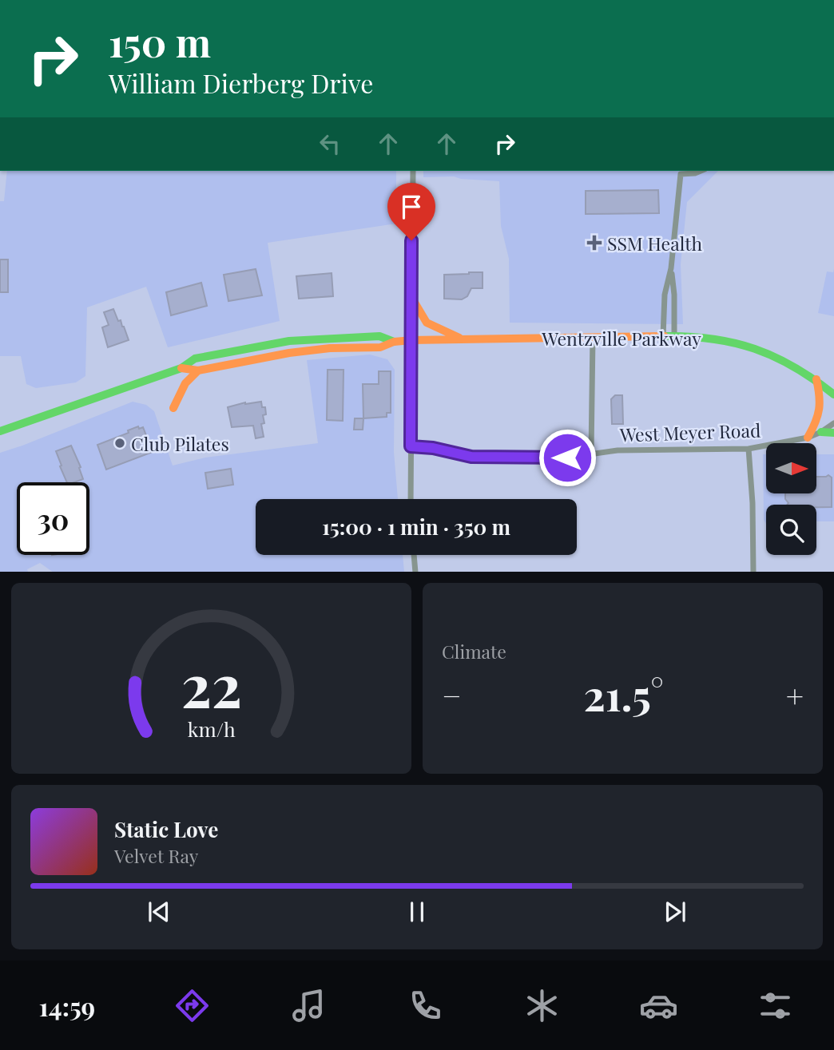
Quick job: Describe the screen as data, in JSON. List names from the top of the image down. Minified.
{"streets":{"main road":["Wentzville Parkway"],"street":["West Meyer Road"]},"places":{"health":["SSM Health"],"other":["Club Pilates"]},"north":"right","page":{"turn":["150 m","William Dierberg Drive"],"limit":"30","trip":"15:00 · 1 min · 350 m","tile":"Climate","heat":["−","21.5°","+"],"song":["Static Love","Velvet Ray"],"tabs":"14:59","gauge":["22","km/h"]}}
